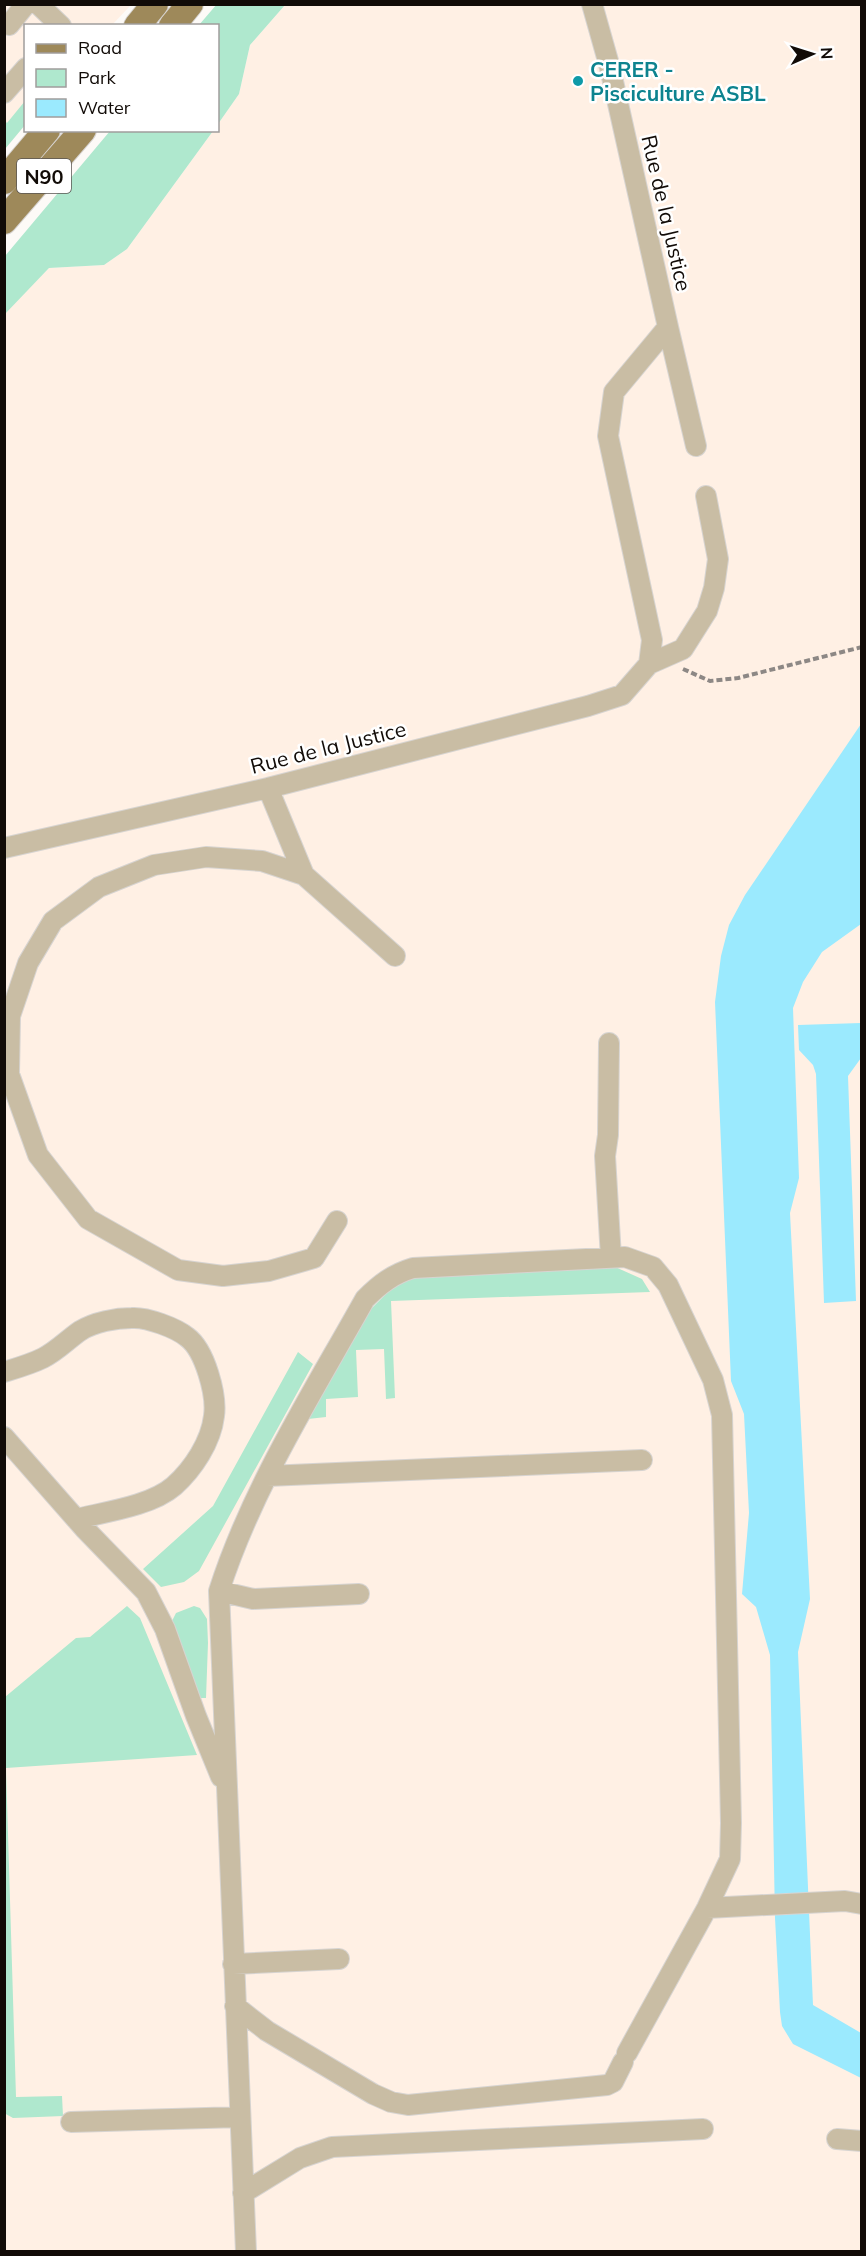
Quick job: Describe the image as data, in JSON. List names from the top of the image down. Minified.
{"streets":{"main road":["N90"],"street":["Rue de la Justice"]},"places":["CERER - Pisciculture ASBL"],"legend":["Road","Park","Water"],"north":"right"}
